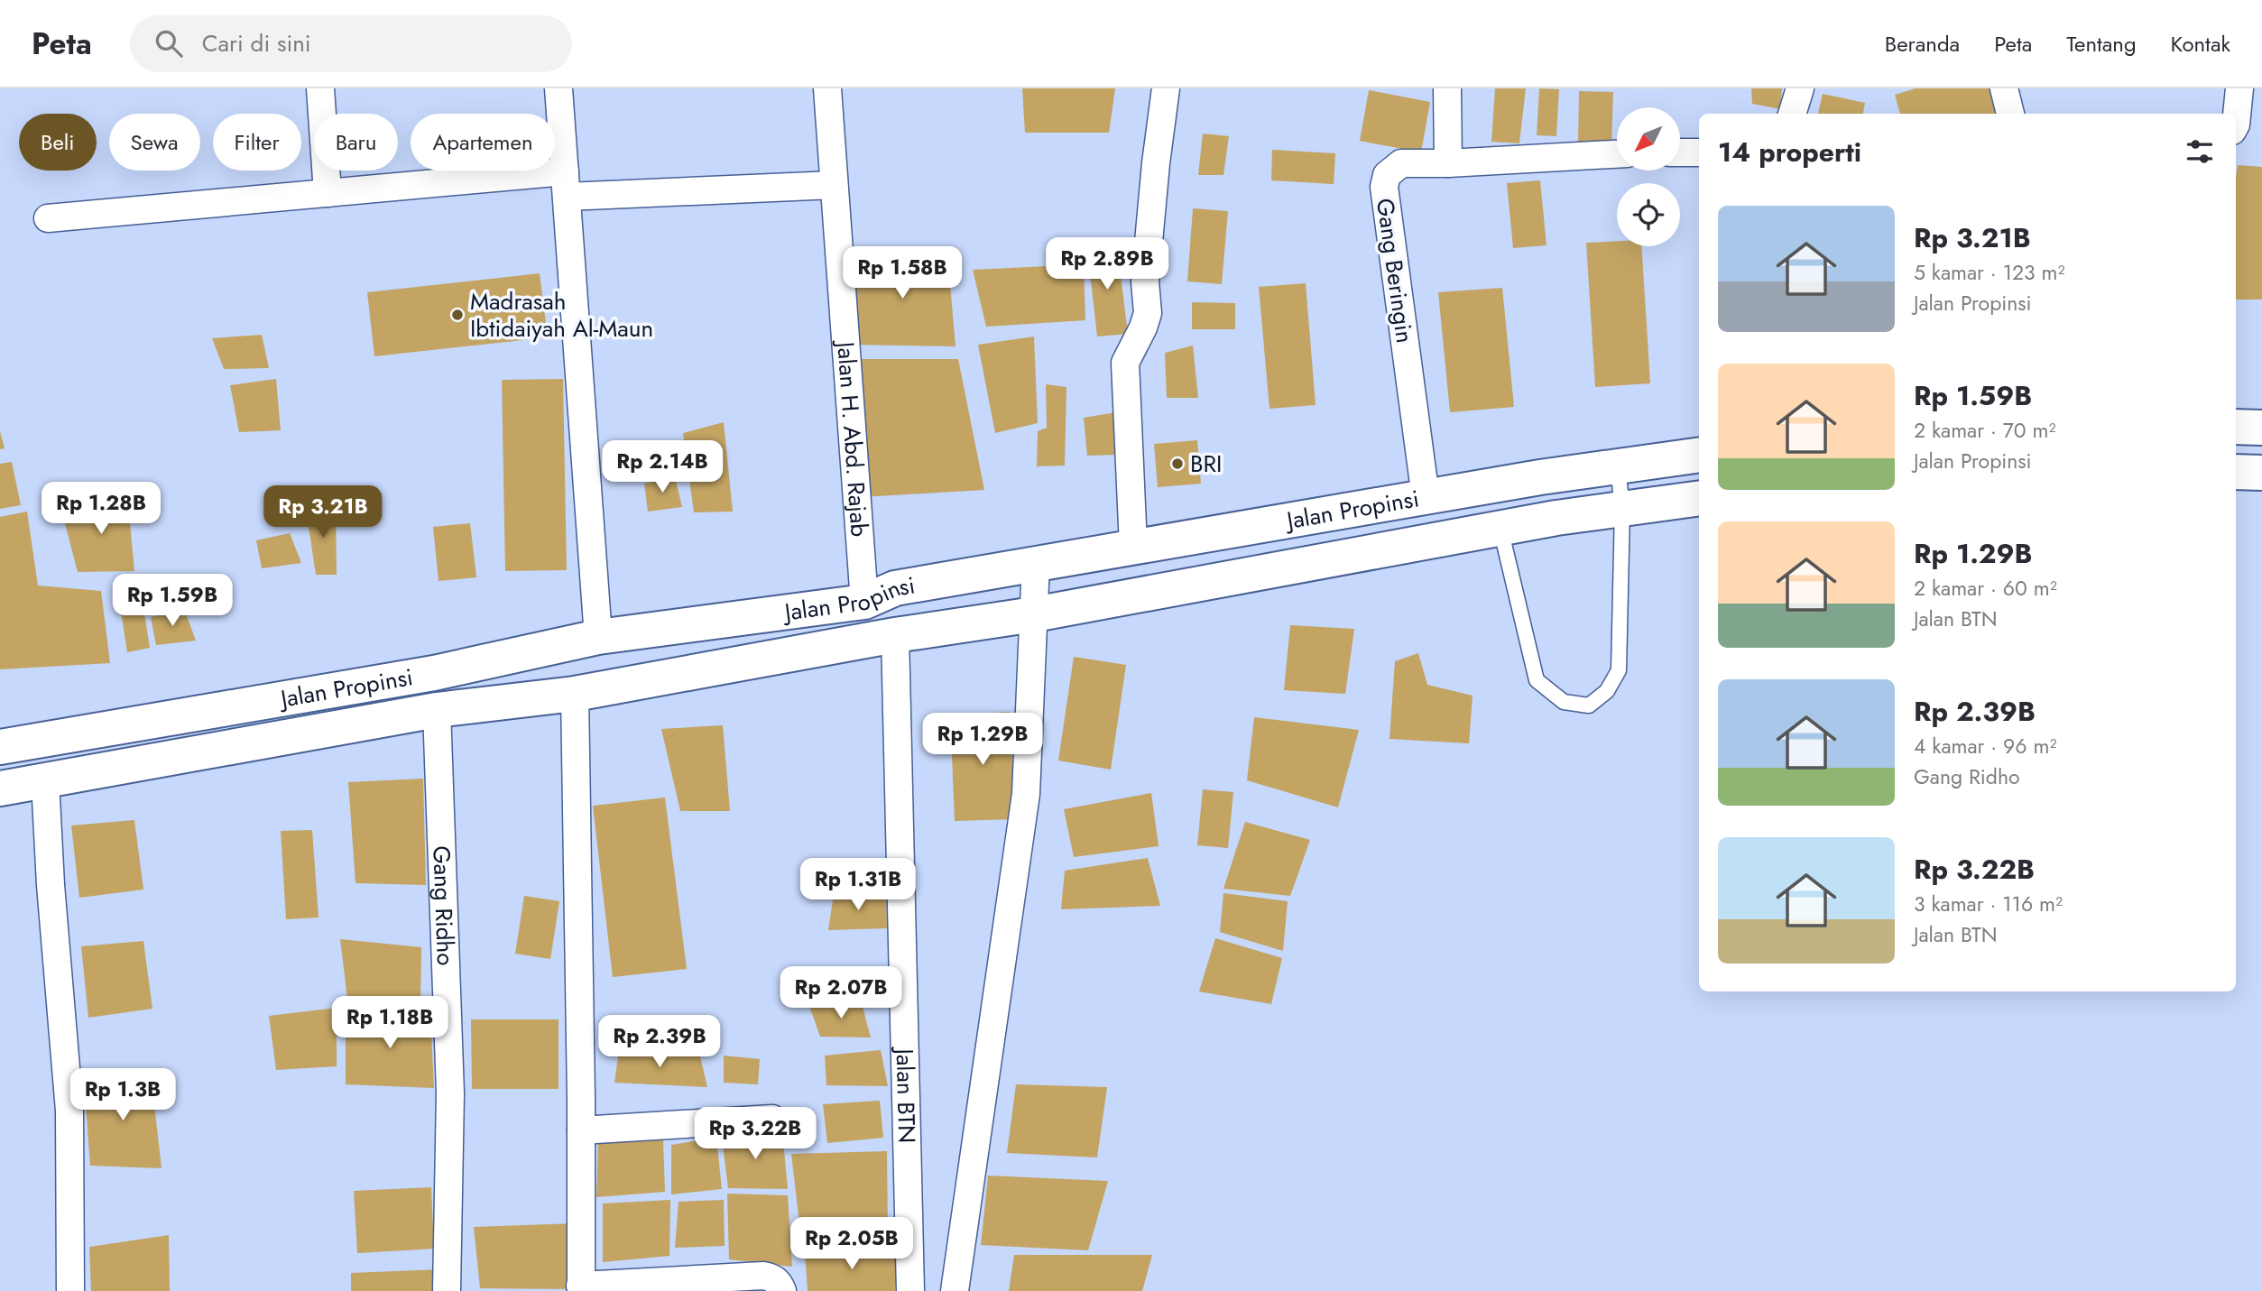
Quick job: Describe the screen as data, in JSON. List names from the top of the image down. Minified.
{"streets":{"highway":["Jalan Propinsi"],"street":["Gang Beringin","Jalan H. Abd. Rajab","Gang Ridho","Jalan BTN"]},"crossings":[["Gang Beringin","Jalan Propinsi"],["Jalan H. Abd. Rajab","Jalan Propinsi"]],"places":["Madrasah Ibtidaiyah Al-Maun","BRI"],"north":"bottom left","page":{"header":"Peta","search":"Cari di sini","nav":["Beranda","Peta","Tentang","Kontak"],"chip":["Beli","Sewa","Filter","Baru","Apartemen"],"heading":"14 properti","list":[{"name":"Rp 3.21B","note":"5 kamar · 123 m² · Jalan Propinsi"},{"name":"Rp 1.59B","note":"2 kamar · 70 m² · Jalan Propinsi"},{"name":"Rp 1.29B","note":"2 kamar · 60 m² · Jalan BTN"},{"name":"Rp 2.39B","note":"4 kamar · 96 m² · Gang Ridho"},{"name":"Rp 3.22B","note":"3 kamar · 116 m² · Jalan BTN"}],"price":["Rp 2.89B","Rp 1.58B","Rp 2.14B","Rp 1.28B","Rp 3.21B","Rp 1.59B","Rp 1.29B","Rp 1.31B","Rp 2.07B","Rp 1.18B","Rp 2.39B","Rp 1.3B","Rp 3.22B","Rp 2.05B"]}}
